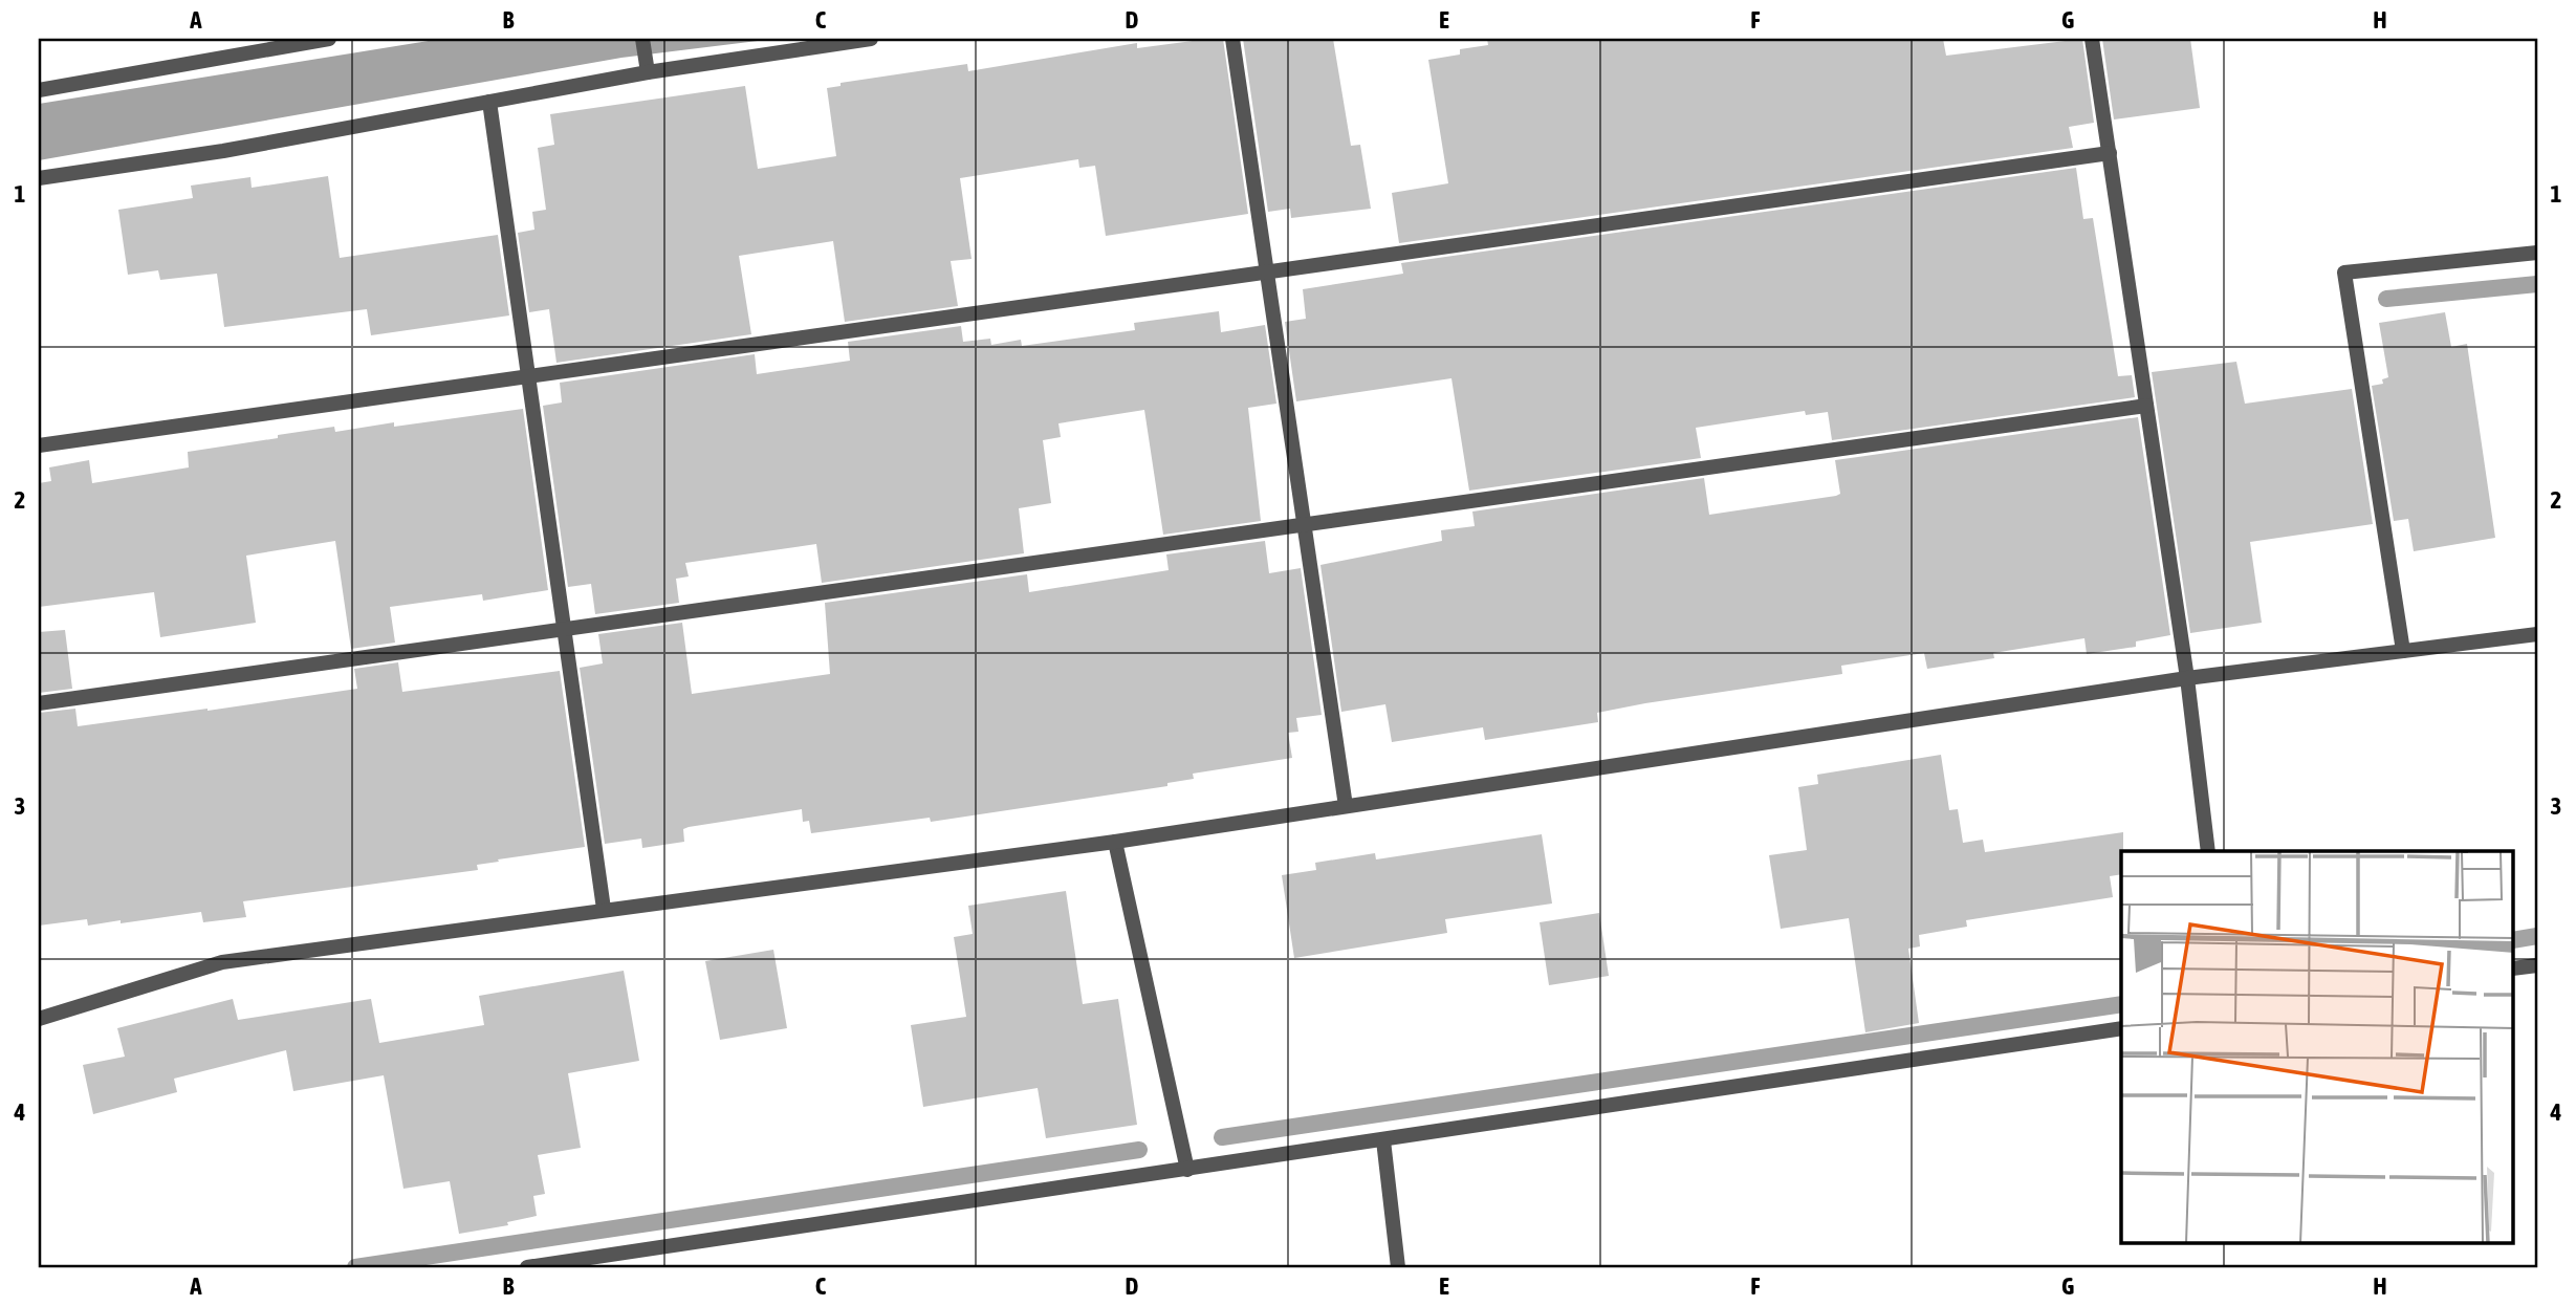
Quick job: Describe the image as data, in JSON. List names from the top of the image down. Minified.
{"grid":{"columns":["A","B","C","D","E","F","G","H"],"rows":["1","2","3","4"]}}
